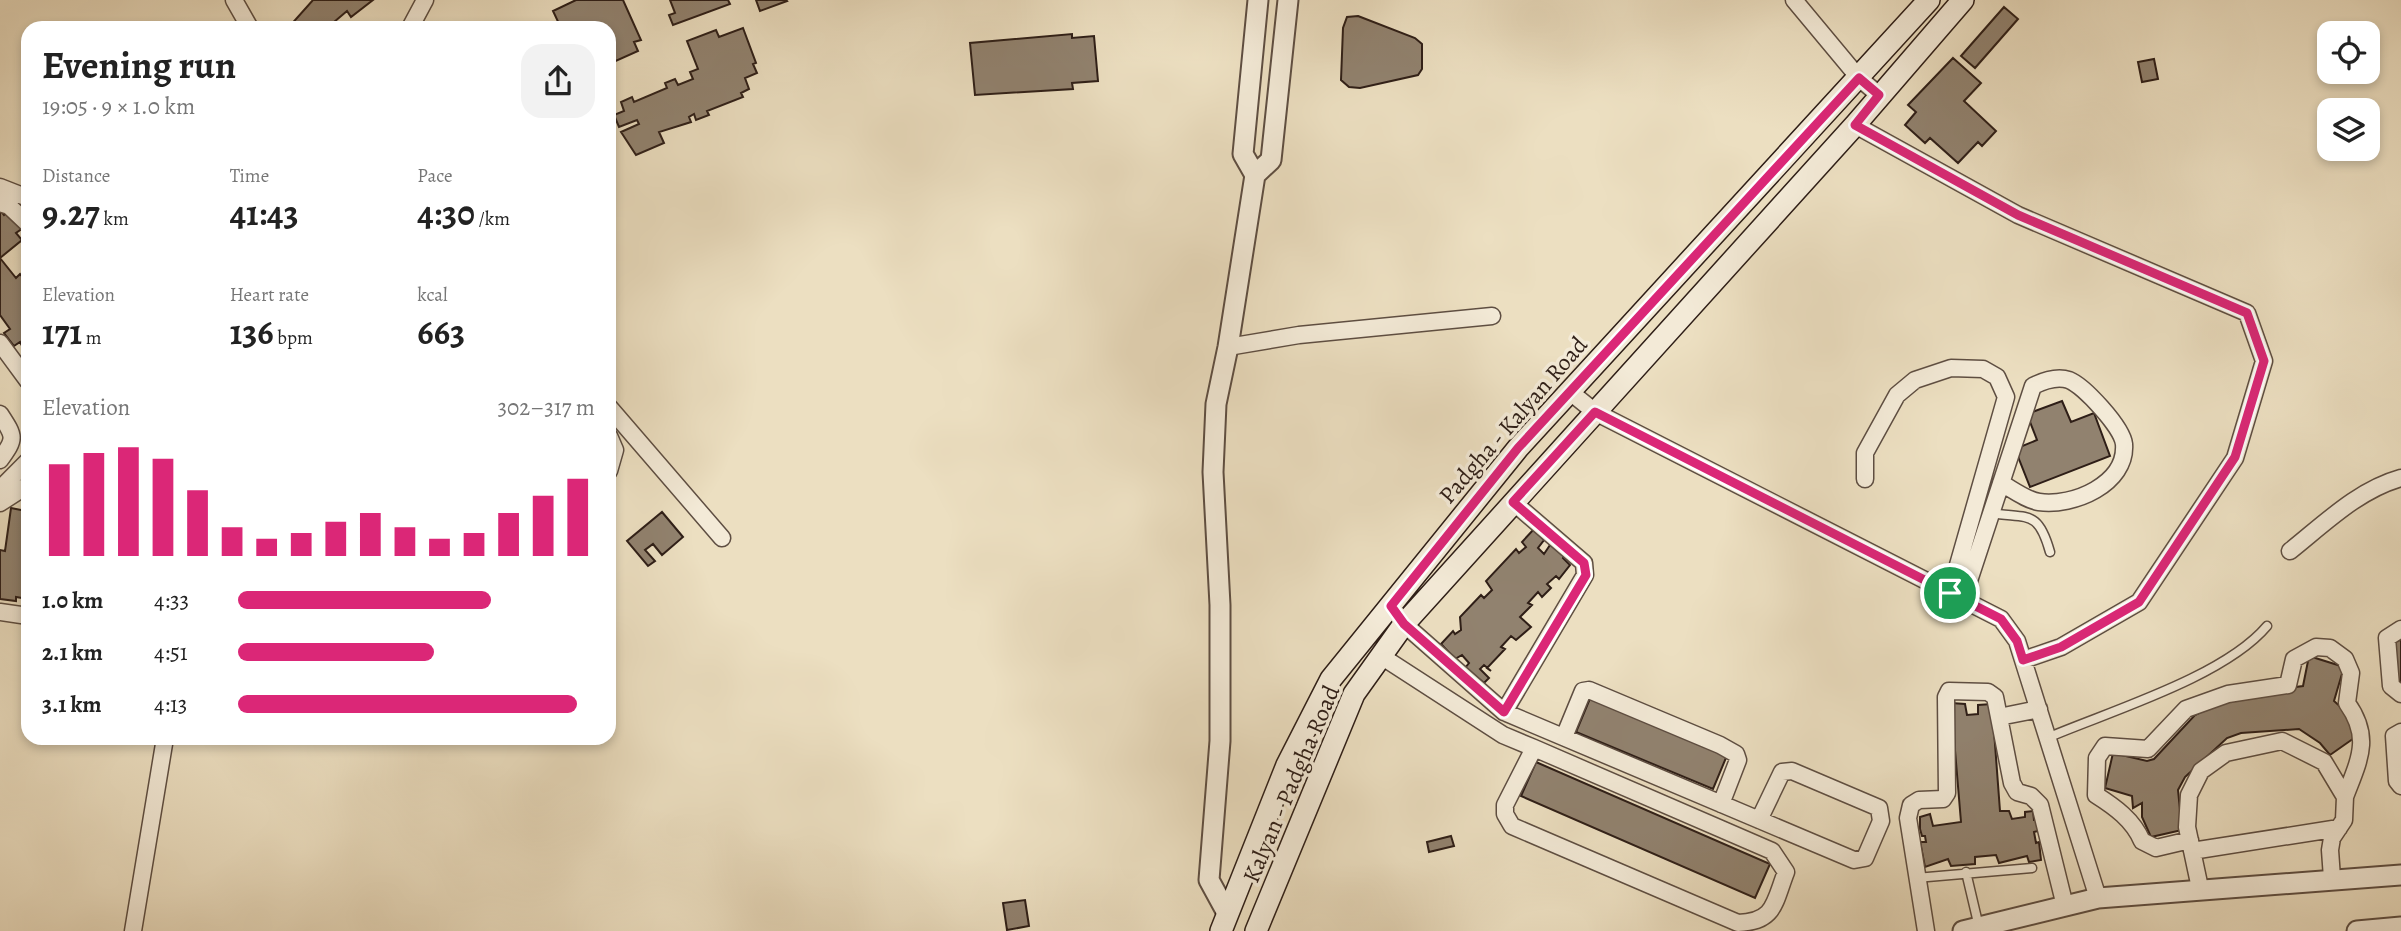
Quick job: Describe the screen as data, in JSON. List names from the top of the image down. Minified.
{"streets":{"main road":["Padgha - Kalyan Road","Kalyan - Padgha Road"]},"page":{"heading":["Evening run","19:05 · 9 × 1.0 km"],"stats":[["Distance","9.27 km"],["Time","41:43"],["Pace","4:30 /km"],["Elevation","171 m"],["Heart rate","136 bpm"],["kcal","663"]],"chart":["Elevation","302–317 m"],"list":[{"name":"1.0 km","note":"4:33"},{"name":"2.1 km","note":"4:51"},{"name":"3.1 km","note":"4:13"}]}}
